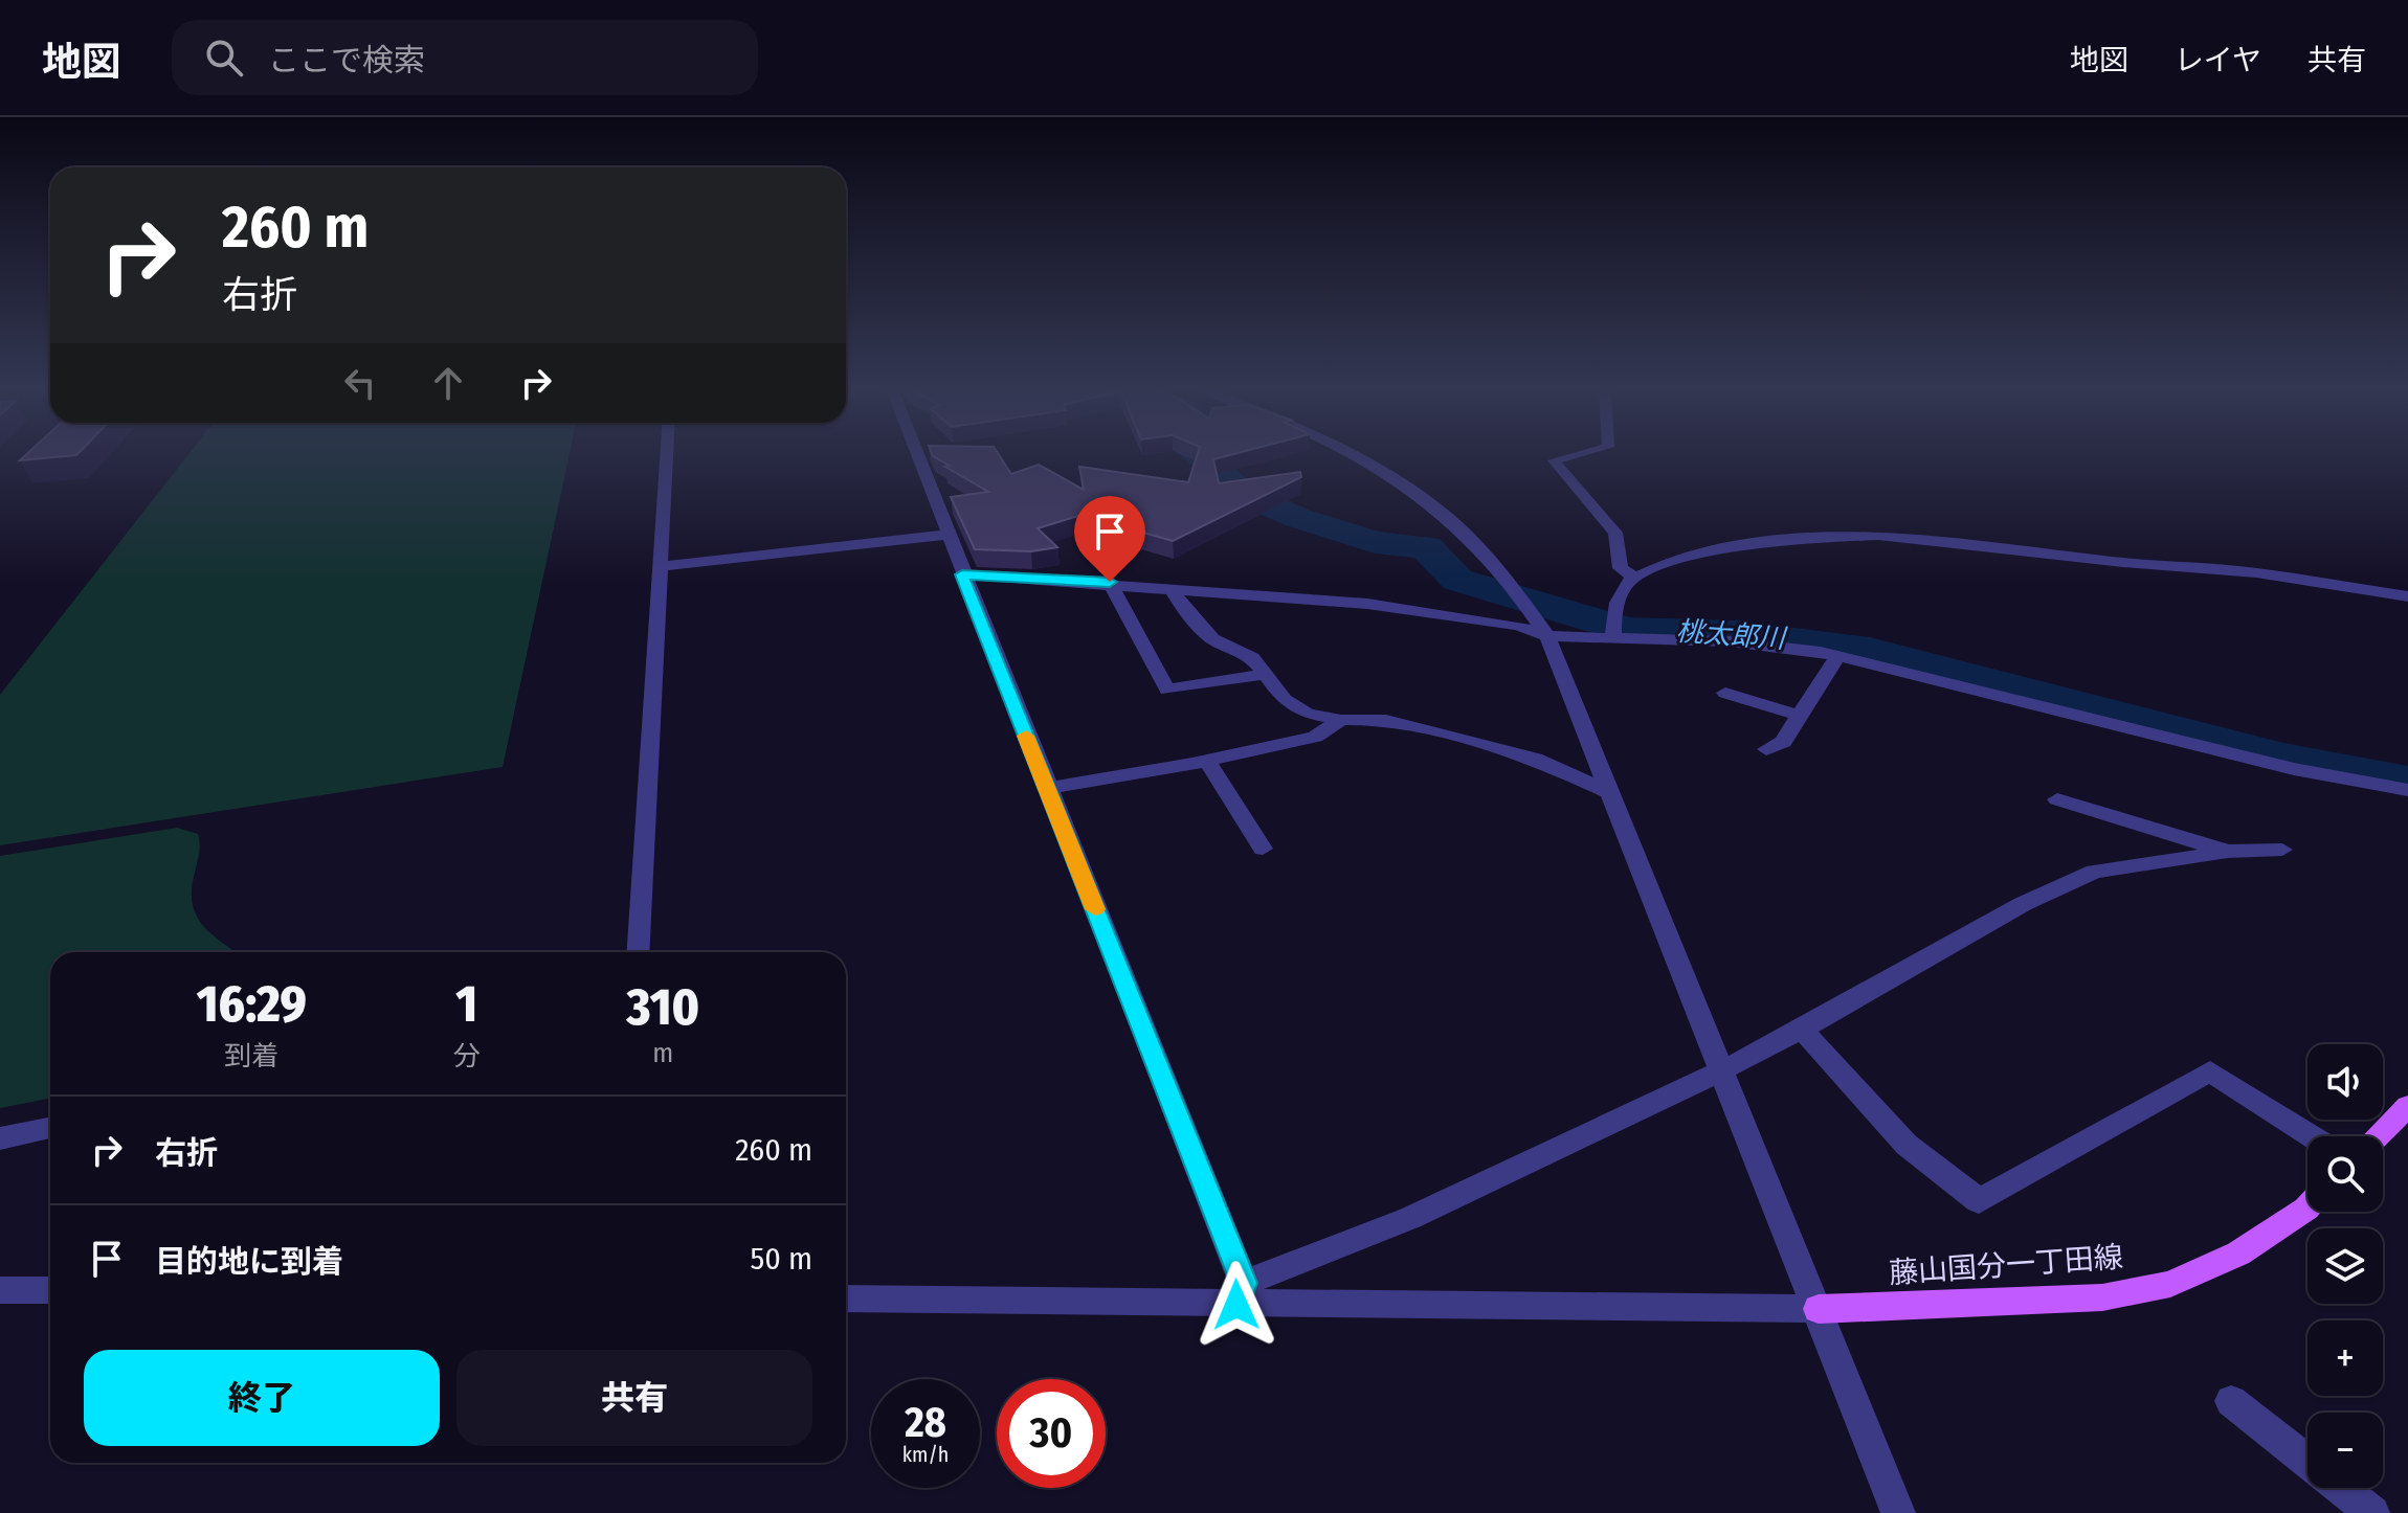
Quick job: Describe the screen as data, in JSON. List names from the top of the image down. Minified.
{"streets":{"main road":["藤山国分一丁田線"]},"water":["桃太郎川"],"page":{"header":"地図","search":"ここで検索","nav":["地図","レイヤ","共有"],"turn":["260 m","右折"],"eta":["16:29","到着","1","分","310","m"],"map_buttons":["+","−"],"list":[{"name":"右折","value":"260 m"},{"name":"目的地に到着","value":"50 m"}],"buttons":["終了","共有"],"speed":"28 km/h","limit":"30"}}
